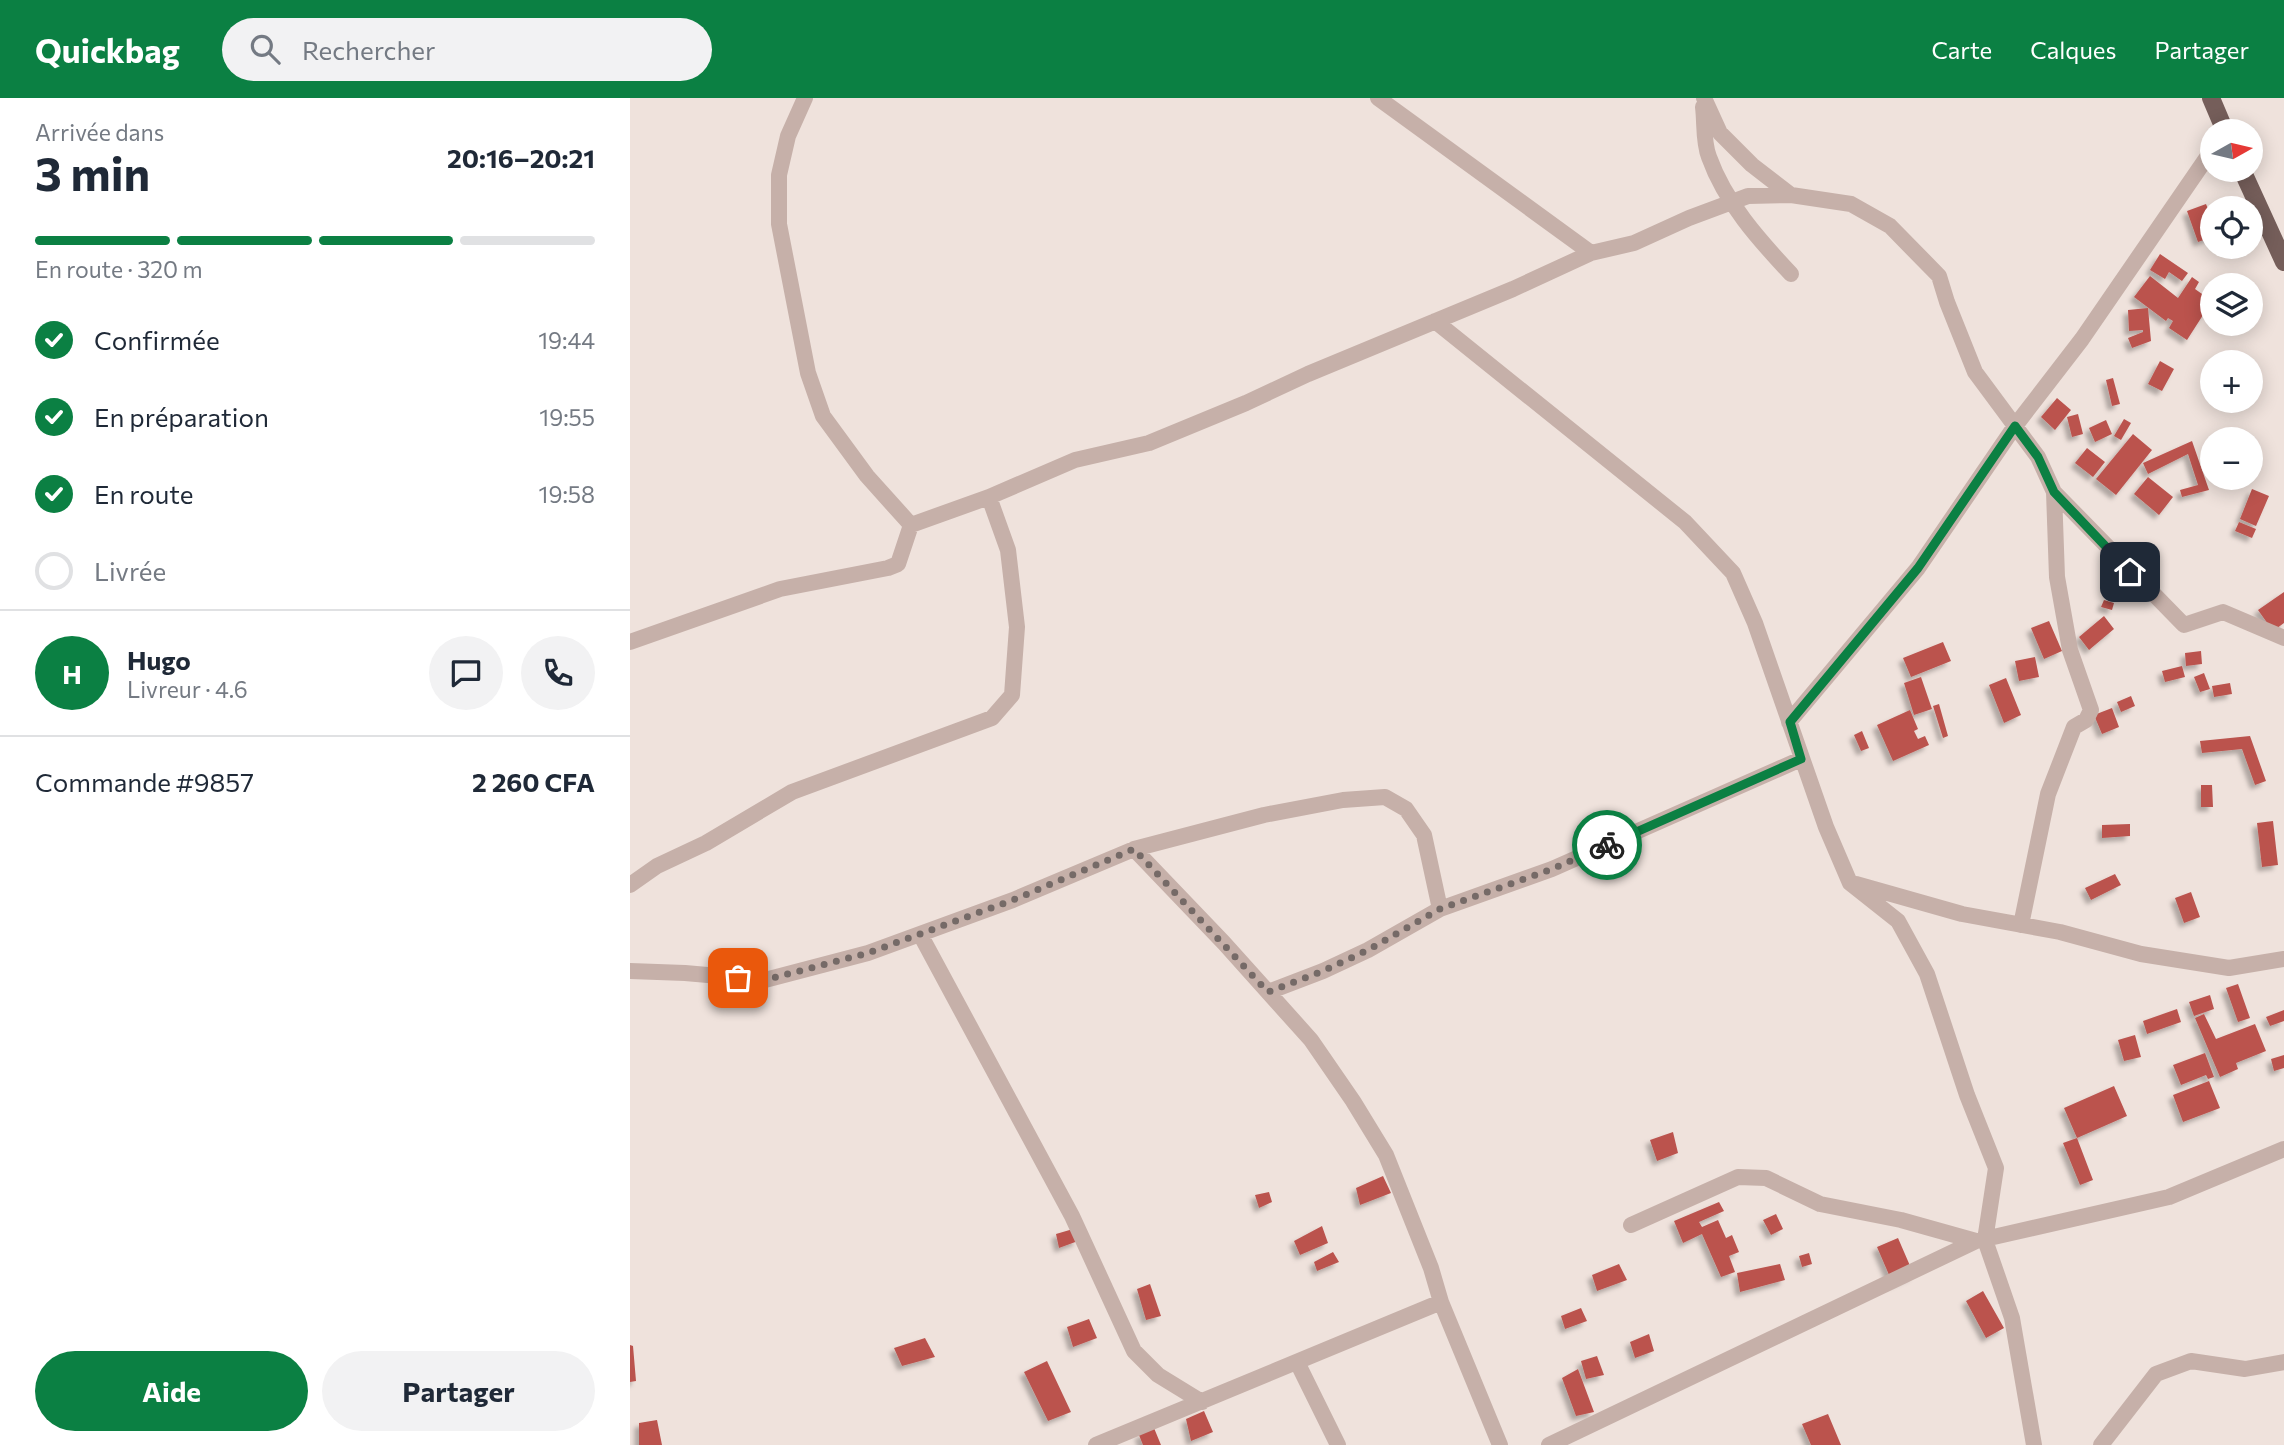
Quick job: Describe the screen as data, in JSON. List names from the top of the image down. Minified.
{"north":"right","page":{"header":"Quickbag","search":"Rechercher","nav":["Carte","Calques","Partager"],"heading":["3 min","Arrivée dans","20:16–20:21"],"panel":["Hugo","Livreur · 4.6","Commande #9857","2 260 CFA"],"map_buttons":["+","−"],"bar":"En route · 320 m","list":[["Confirmée","19:44"],["En préparation","19:55"],["En route","19:58"],"Livrée"],"round":"H","buttons":["Aide","Partager"]}}
